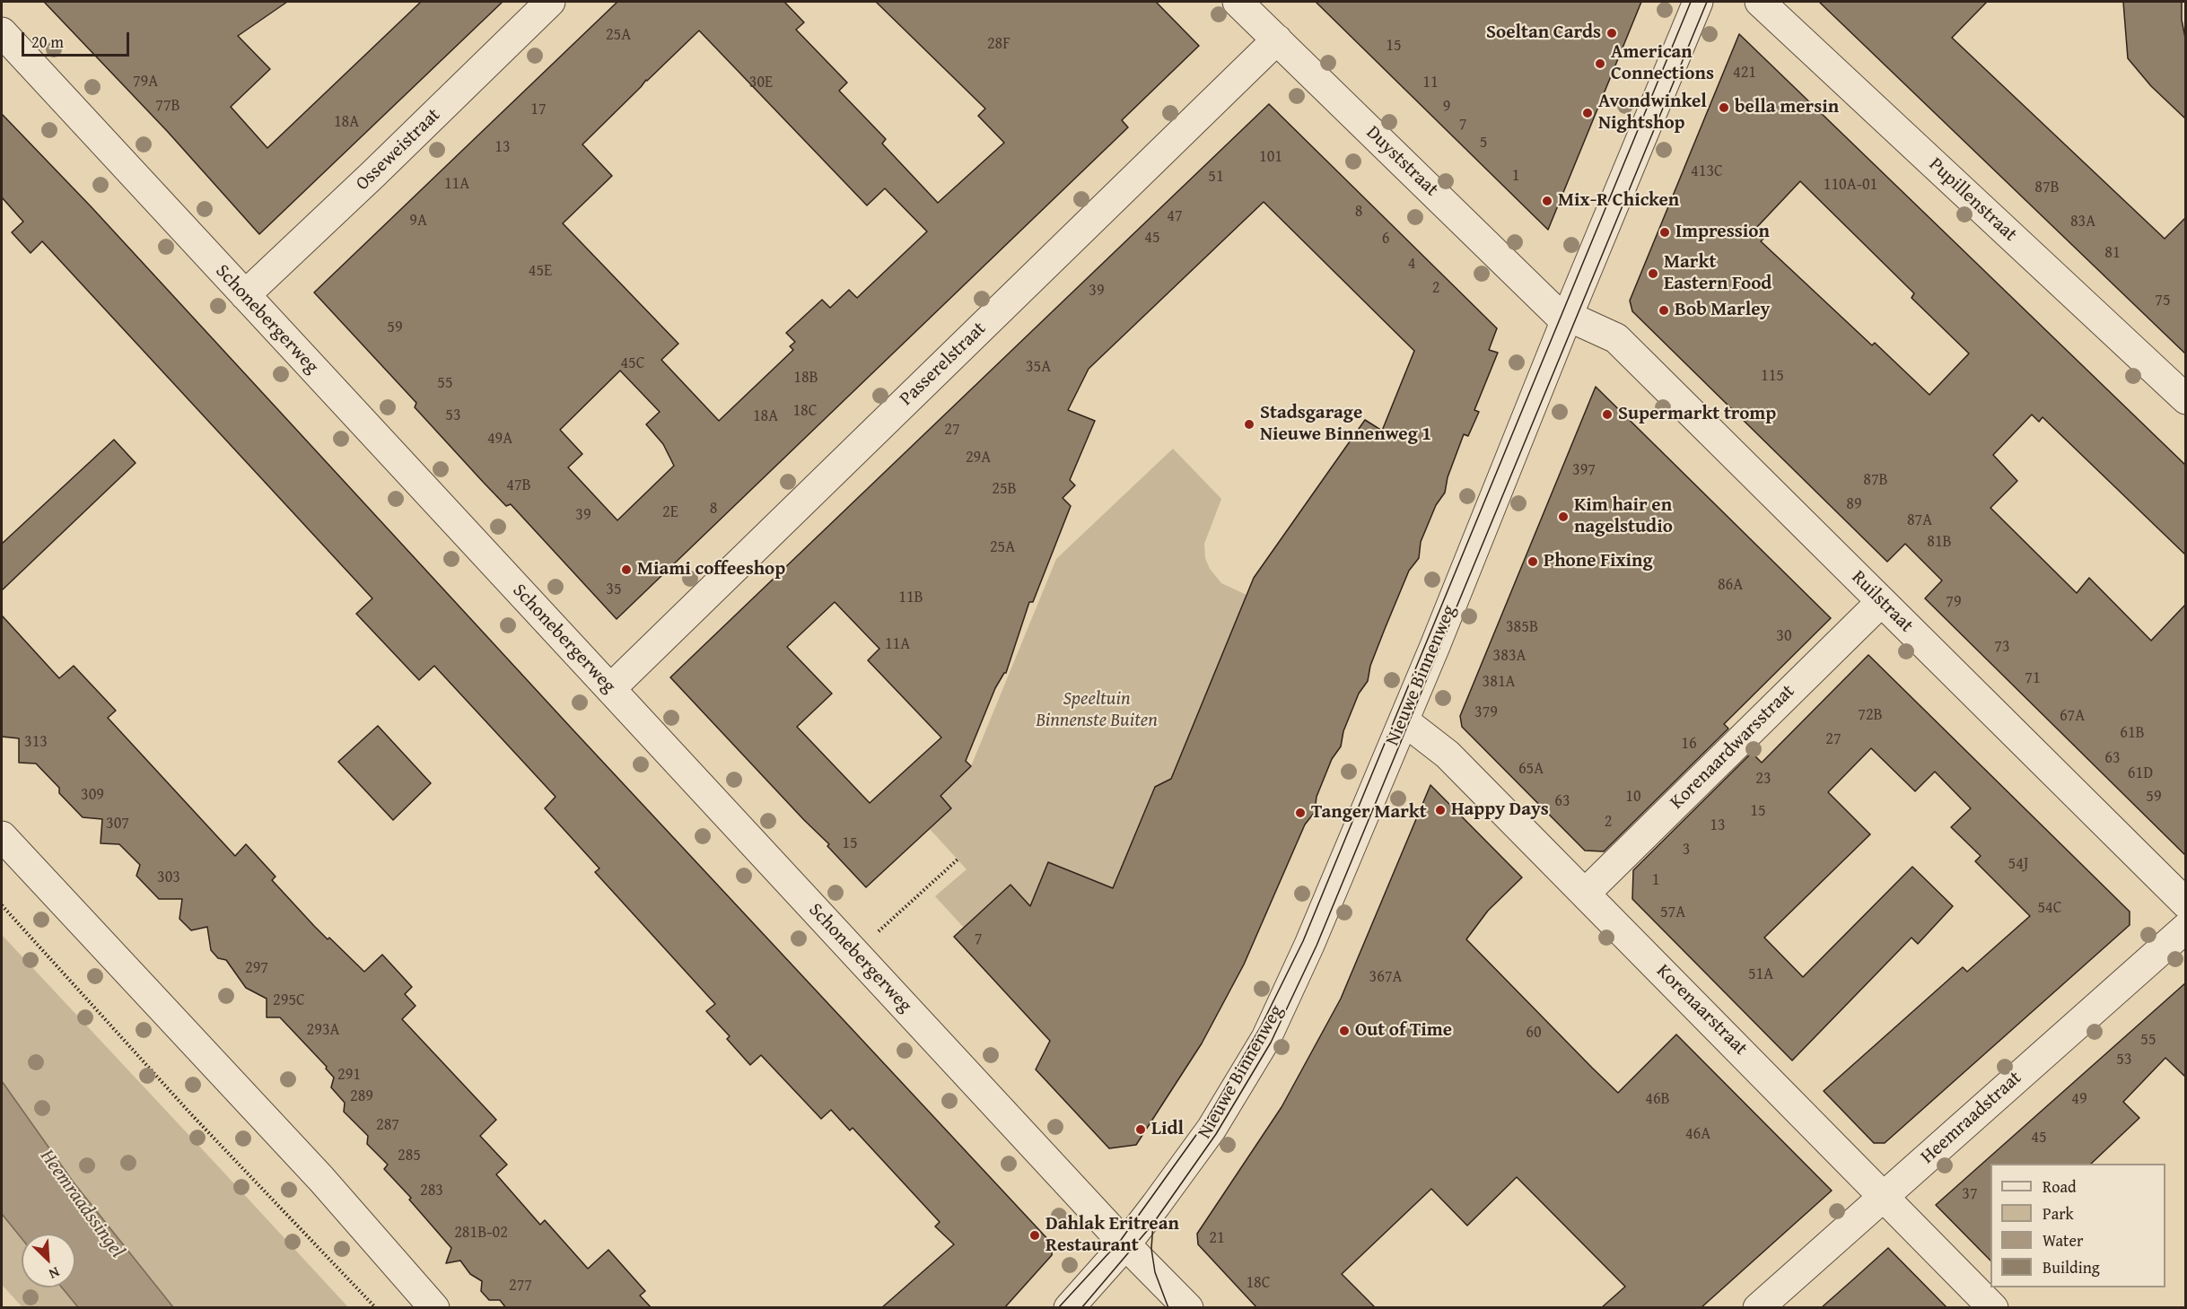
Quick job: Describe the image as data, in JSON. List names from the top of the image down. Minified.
{"streets":{"street":["Osseweistraat","Duyststraat","Pupillenstraat","Schonebergerweg","Passerelstraat","Ruilstraat","Nieuwe Binnenweg","Korenaardwarsstraat","Korenaarstraat","Heemraadstraat"]},"crossings":[["Osseweistraat","Schonebergerweg"],["Duyststraat","Passerelstraat"],["Duyststraat","Ruilstraat"],["Duyststraat","Nieuwe Binnenweg"],["Schonebergerweg","Passerelstraat"],["Schonebergerweg","Nieuwe Binnenweg"],["Ruilstraat","Nieuwe Binnenweg"],["Ruilstraat","Korenaardwarsstraat"],["Nieuwe Binnenweg","Korenaarstraat"],["Korenaardwarsstraat","Korenaarstraat"],["Korenaarstraat","Heemraadstraat"]],"water":["Heemraadssingel"],"parks":["Speeltuin Binnenste Buiten"],"places":["Soeltan Cards","American Connections","bella mersin","Avondwinkel Nightshop","Mix-R Chicken","Impression","Markt Eastern Food","Bob Marley","Supermarkt tromp","Stadsgarage Nieuwe Binnenweg 1","Kim hair en nagelstudio","Phone Fixing","Miami coffeeshop","Happy Days","Tanger Markt","Out of Time","Lidl","Dahlak Eritrean Restaurant"],"house_numbers":["25A","28F","15","421","79A","30E","11","77B","9","17","18A","7","5","13","101","413C","1","51","11A","110A-01","87B","8","47","9A","83A","45","6","81","4","45E","2","39","75","59","45C","35A","115","18B","55","18C","53","18A","27","49A","29A","397","87B","47B","25B","89","8","2E","39","87A","81B","25A","86A","35","11B","79","385B","30","11A","73","383A","71","381A","379","72B","67A","61B","27","313","16","63","65A","61D","23","309","10","59","63","15","2","307","13","15","3","54J","303","1","54C","57A","7","297","51A","367A","295C","293A","60","55","53","291","289","46B","49","287","46A","45","285","283","37","281B-02","21","18C","277"],"legend":["Road","Park","Water","Building"],"scale_bar":"20 m","north":"bottom right"}
